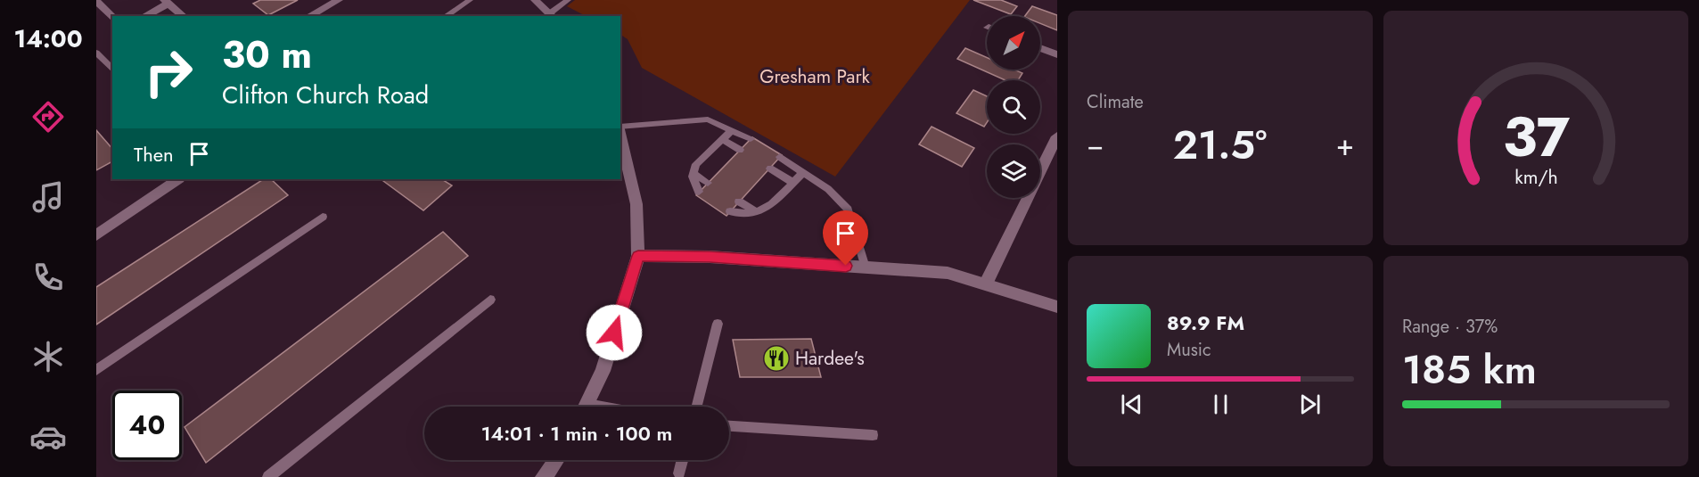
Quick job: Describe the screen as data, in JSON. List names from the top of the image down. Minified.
{"parks":["Gresham Park"],"places":{"restaurant":["Hardee's"]},"north":"top right","page":{"tabs":"14:00","tile":["Climate",["Range · 37%","185 km"]],"turn":["30 m","Clifton Church Road"],"heat":["−","21.5°","+"],"then":"Then","song":["89.9 FM","Music"],"limit":"40","trip":"14:01 · 1 min · 100 m","gauge":["37","km/h"]}}
